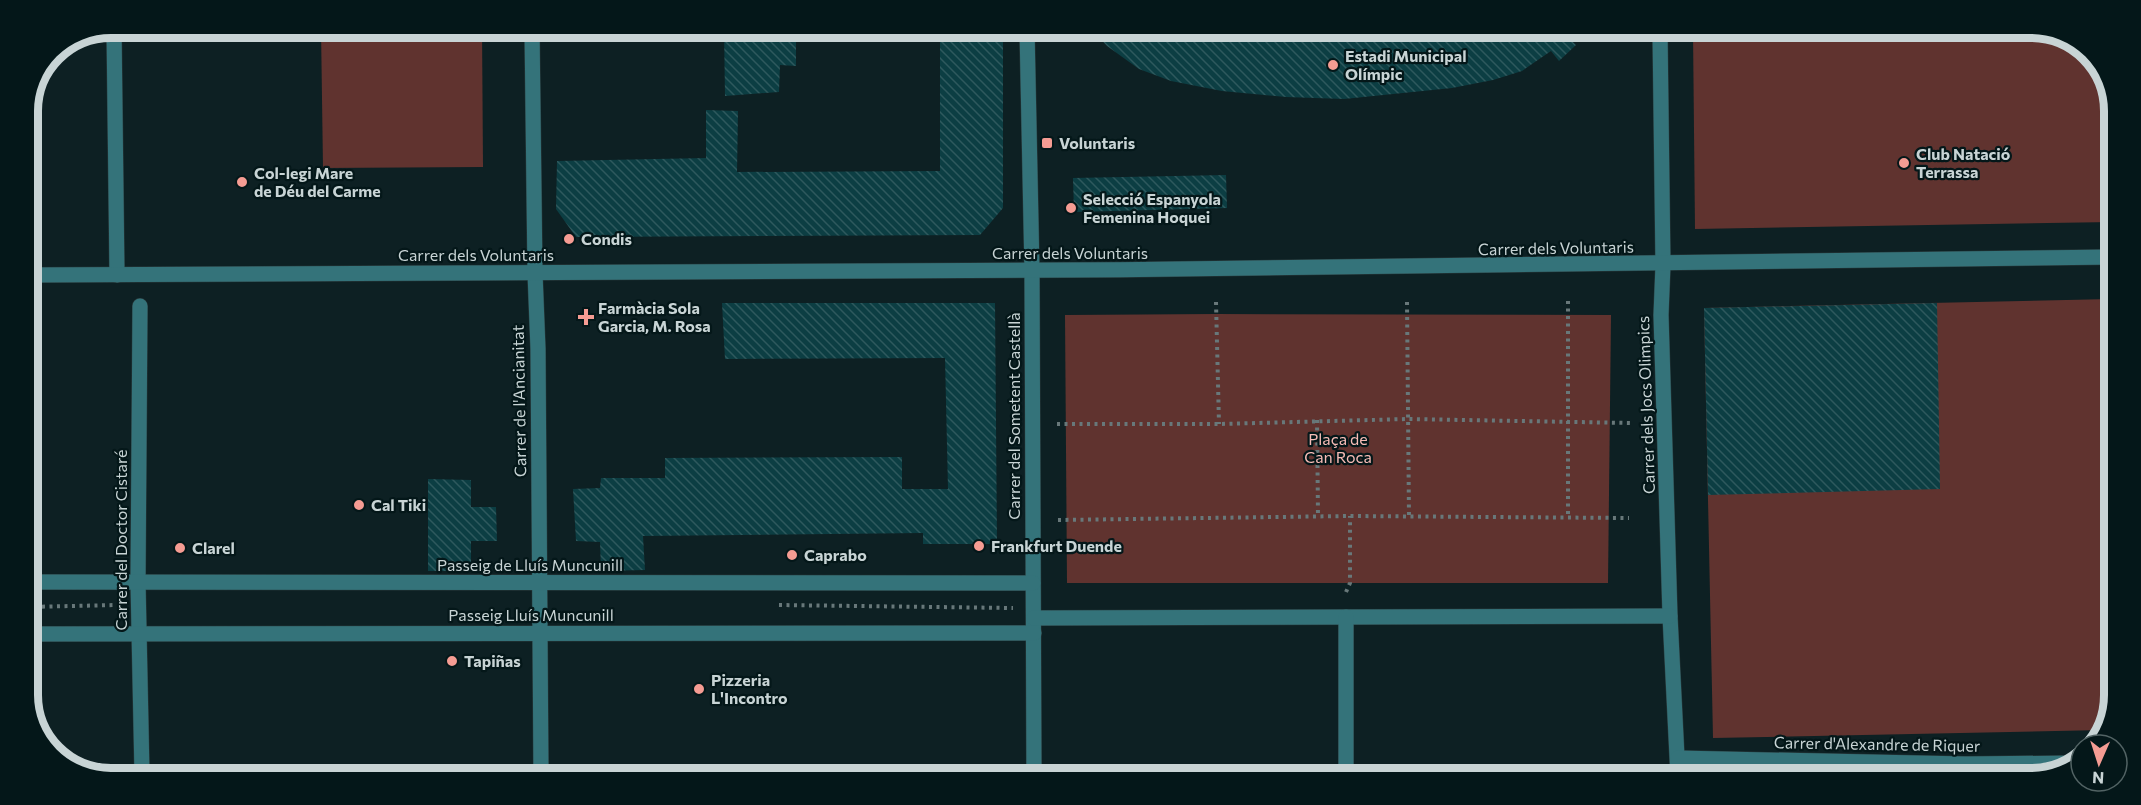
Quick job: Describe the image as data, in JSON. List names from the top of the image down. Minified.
{"streets":{"street":["Carrer dels Voluntaris","Carrer de l'Ancianitat","Carrer dels Jocs Olimpics","Carrer del Sometent Castellà","Carrer del Doctor Cistaré","Passeig de Lluís Muncunill","Passeig Lluís Muncunill","Carrer d'Alexandre de Riquer"]},"crossings":[["Carrer dels Voluntaris","Carrer de l'Ancianitat"],["Carrer dels Voluntaris","Carrer dels Jocs Olimpics"],["Carrer dels Voluntaris","Carrer del Sometent Castellà"],["Carrer de l'Ancianitat","Passeig de Lluís Muncunill"],["Carrer de l'Ancianitat","Passeig Lluís Muncunill"],["Carrer dels Jocs Olimpics","Carrer d'Alexandre de Riquer"],["Carrer del Sometent Castellà","Passeig de Lluís Muncunill"],["Carrer del Sometent Castellà","Passeig Lluís Muncunill"],["Carrer del Doctor Cistaré","Passeig de Lluís Muncunill"],["Carrer del Doctor Cistaré","Passeig Lluís Muncunill"]],"parks":["Plaça de Can Roca"],"places":{"other":["Estadi Municipal Olímpic","Club Natació Terrassa","Col-legi Mare de Déu del Carme","Selecció Espanyola Femenina Hoquei","Condis","Cal Tiki","Frankfurt Duende","Clarel","Caprabo","Tapiñas","Pizzeria L'Incontro"],"transit":["Voluntaris"],"health":["Farmàcia Sola Garcia, M. Rosa"]},"north":"bottom"}
